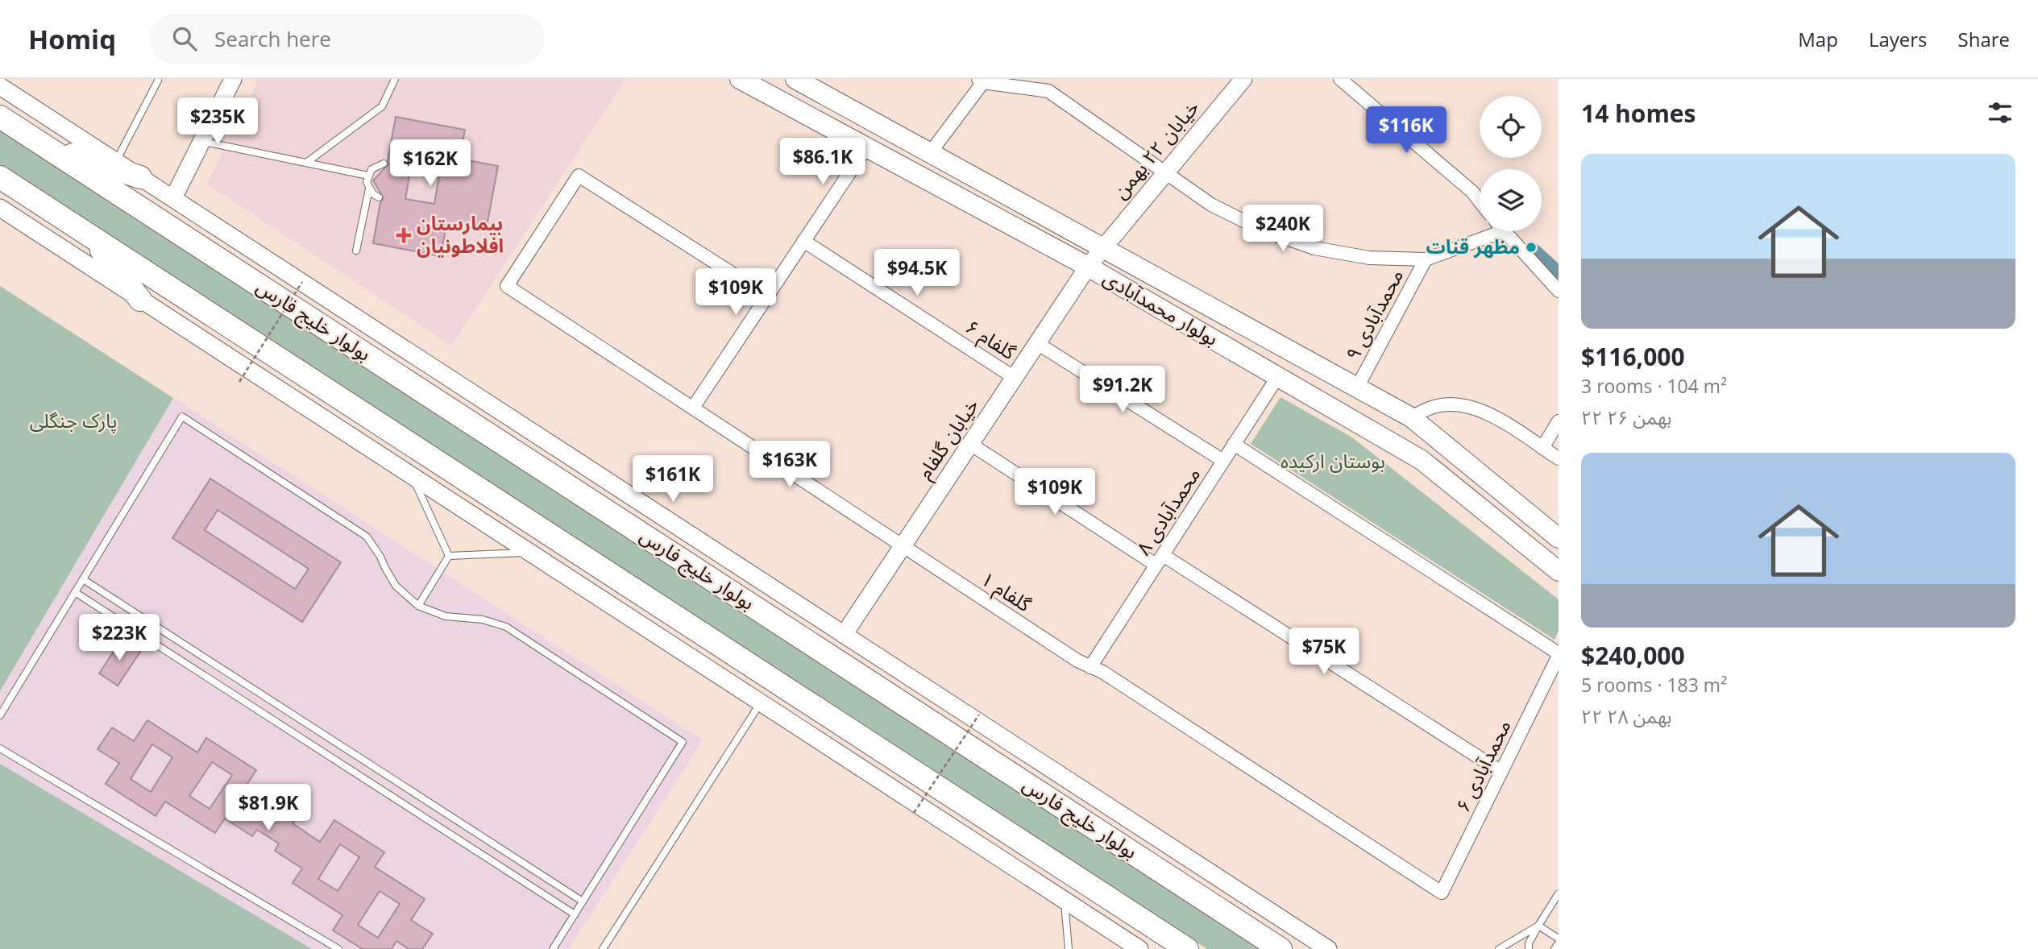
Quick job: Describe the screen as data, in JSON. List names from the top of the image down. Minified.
{"streets":{"highway":["بولوار خلیج فارس"],"main road":["بولوار محمدآبادی"],"street":["خیابان ۲۲ بهمن","محمدآبادی ۹","گلفام ۶","خیابان گلفام","محمدآبادی ۸","گلفام ۱","محمدآبادی ۶"]},"crossings":[["خیابان ۲۲ بهمن","بولوار محمدآبادی"],["خیابان ۲۲ بهمن","خیابان گلفام"],["بولوار محمدآبادی","محمدآبادی ۹"],["بولوار محمدآبادی","خیابان گلفام"],["بولوار محمدآبادی","محمدآبادی ۸"],["گلفام ۶","خیابان گلفام"],["خیابان گلفام","گلفام ۱"],["محمدآبادی ۸","گلفام ۱"],["گلفام ۱","محمدآبادی ۶"]],"parks":["پارک جنگلی","بوستان ارکیده"],"places":{"health":["بیمارستان افلاطونیان"],"other":["مظهر قنات"]},"page":{"header":"Homiq","search":"Search here","nav":["Map","Layers","Share"],"heading":"14 homes","price":["$235K","$116K","$86.1K","$162K","$240K","$94.5K","$109K","$91.2K","$163K","$161K","$109K","$223K","$75K","$81.9K"],"list":[{"name":"$116,000","note":"3 rooms · 104 m² · ۲۲ بهمن ۲۶"},{"name":"$240,000","note":"5 rooms · 183 m² · ۲۲ بهمن ۲۸"}]}}
